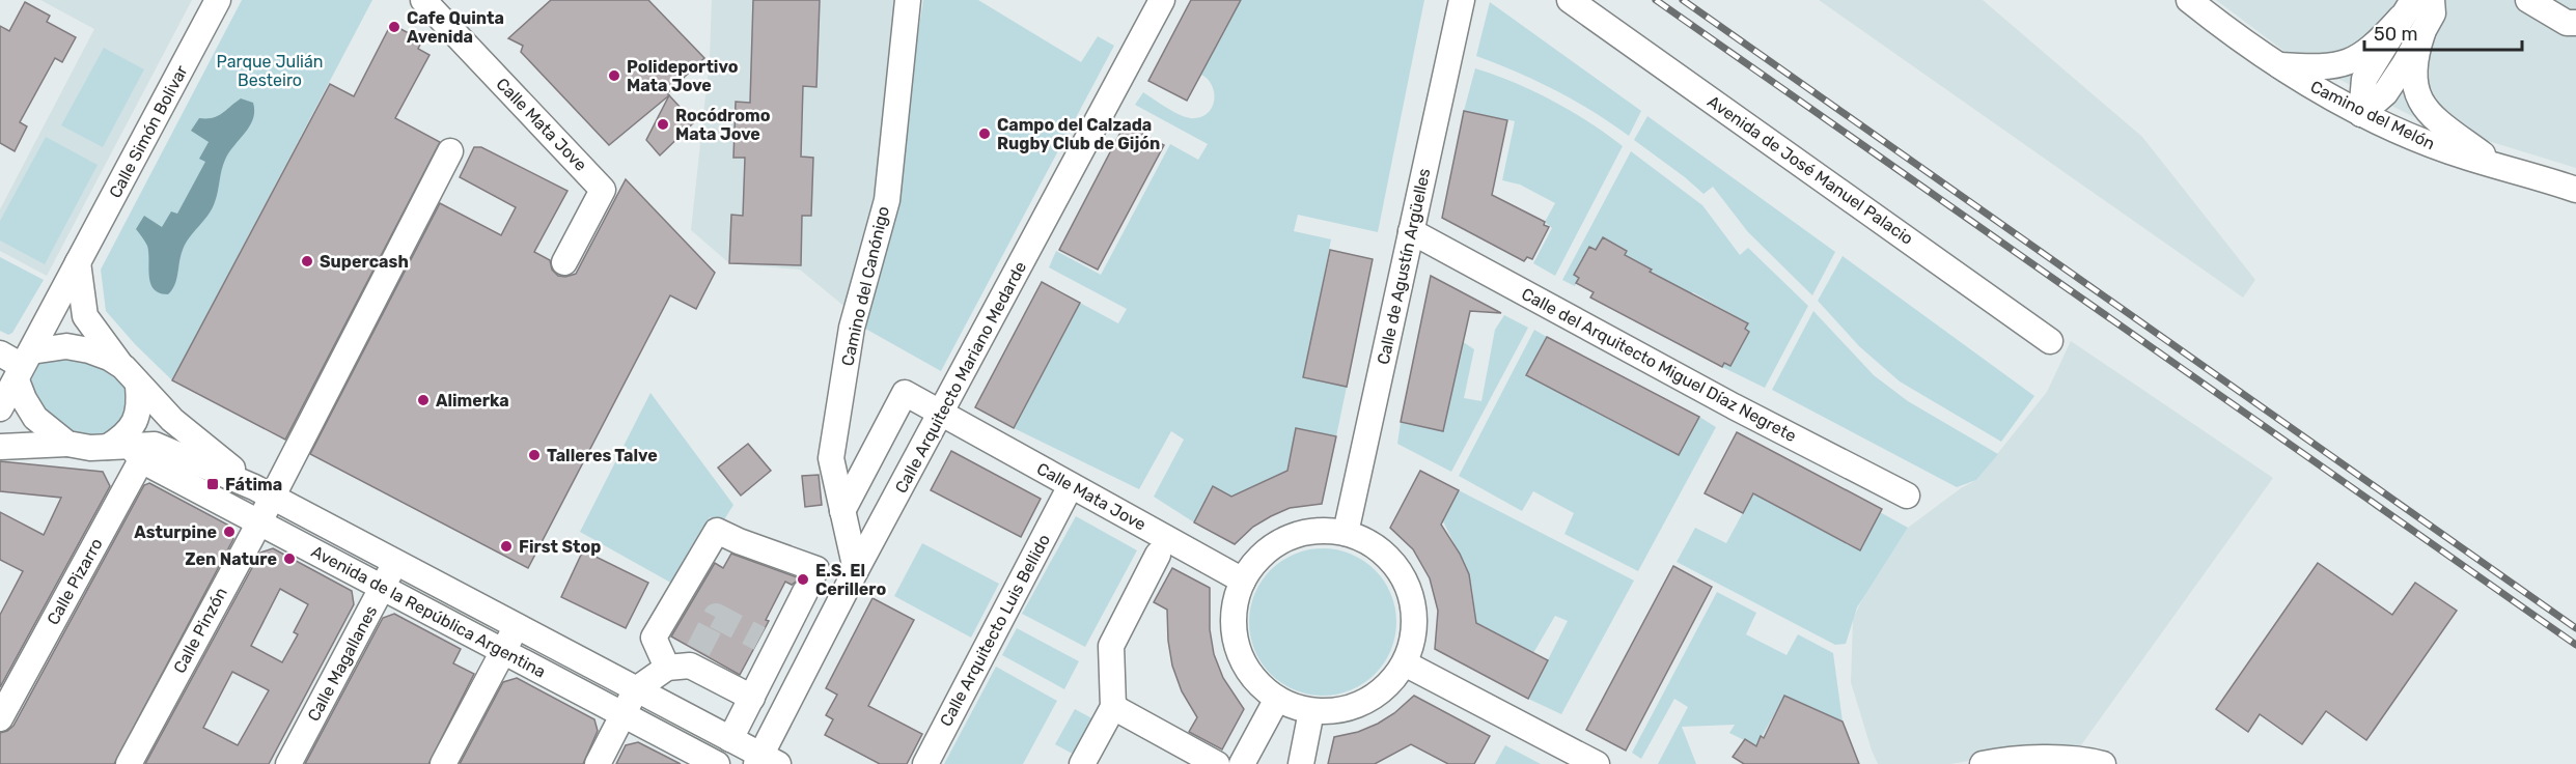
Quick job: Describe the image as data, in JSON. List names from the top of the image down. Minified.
{"streets":{"street":["Camino del Melón","Calle Mata Jove","Calle Simón Bolivar","Avenida de José Manuel Palacio","Calle de Agustín Argüelles","Camino del Canónigo","Calle del Arquitecto Miguel Díaz Negrete","Calle Arquitecto Mariano Medarde","Calle Pizarro","Avenida de la República Argentina","Calle Pinzón","Calle Arquitecto Luis Bellido","Calle Magallanes"]},"crossings":[["Calle Mata Jove","Calle de Agustín Argüelles"],["Calle Mata Jove","Camino del Canónigo"],["Calle Mata Jove","Calle Arquitecto Mariano Medarde"],["Calle Simón Bolivar","Calle Pizarro"],["Calle Simón Bolivar","Avenida de la República Argentina"],["Calle de Agustín Argüelles","Calle del Arquitecto Miguel Díaz Negrete"],["Camino del Canónigo","Calle Arquitecto Mariano Medarde"],["Calle Arquitecto Mariano Medarde","Avenida de la República Argentina"],["Calle Pizarro","Avenida de la República Argentina"],["Avenida de la República Argentina","Calle Pinzón"],["Avenida de la República Argentina","Calle Magallanes"]],"parks":["Parque Julián Besteiro"],"places":{"other":["Cafe Quinta Avenida","Polideportivo Mata Jove","Rocódromo Mata Jove","Campo del Calzada Rugby Club de Gijón","Supercash","Alimerka","Talleres Talve","Asturpine","First Stop","Zen Nature","E.S. El Cerillero"],"transit":["Fátima"]},"scale_bar":"50 m"}
